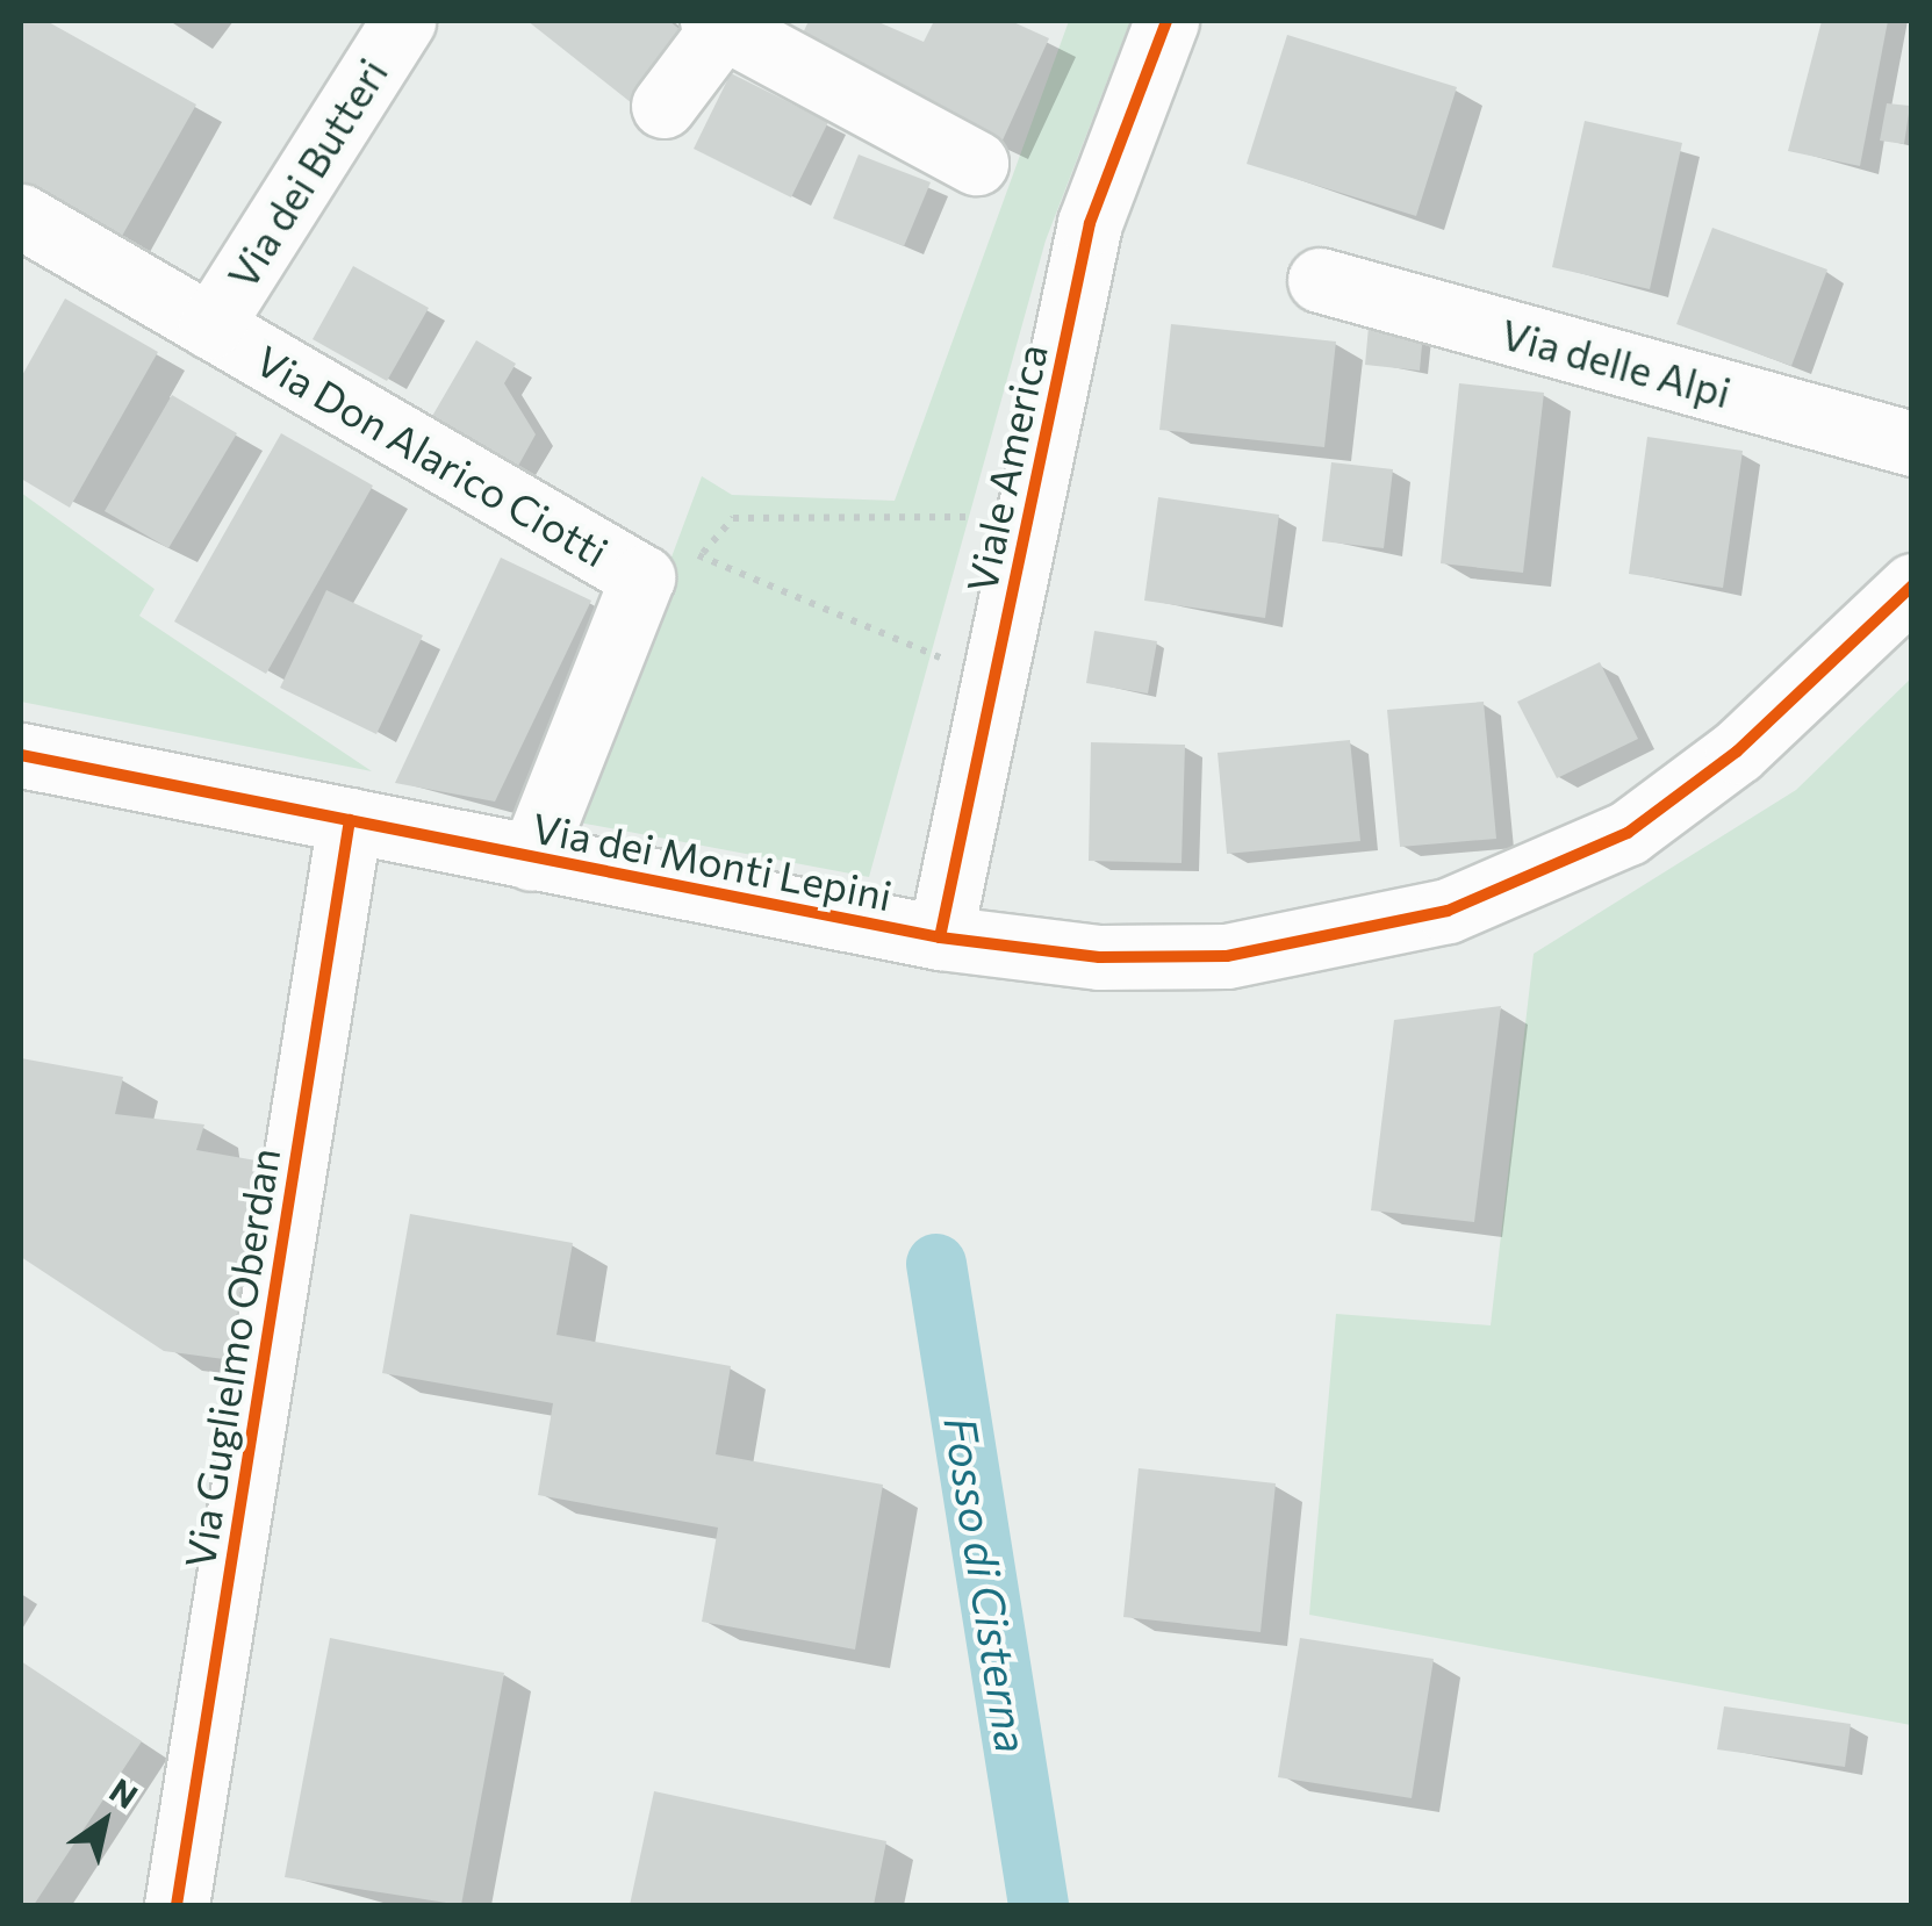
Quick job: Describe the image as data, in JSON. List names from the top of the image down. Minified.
{"streets":{"street":["Via dei Butteri","Via delle Alpi","Via Don Alarico Ciotti","Viale America","Via dei Monti Lepini","Via Guglielmo Oberdan"]},"crossings":[["Via dei Butteri","Via Don Alarico Ciotti"],["Via Don Alarico Ciotti","Via dei Monti Lepini"],["Viale America","Via dei Monti Lepini"],["Via dei Monti Lepini","Via Guglielmo Oberdan"]],"water":["Fosso di Cisterna"],"north":"top right"}
